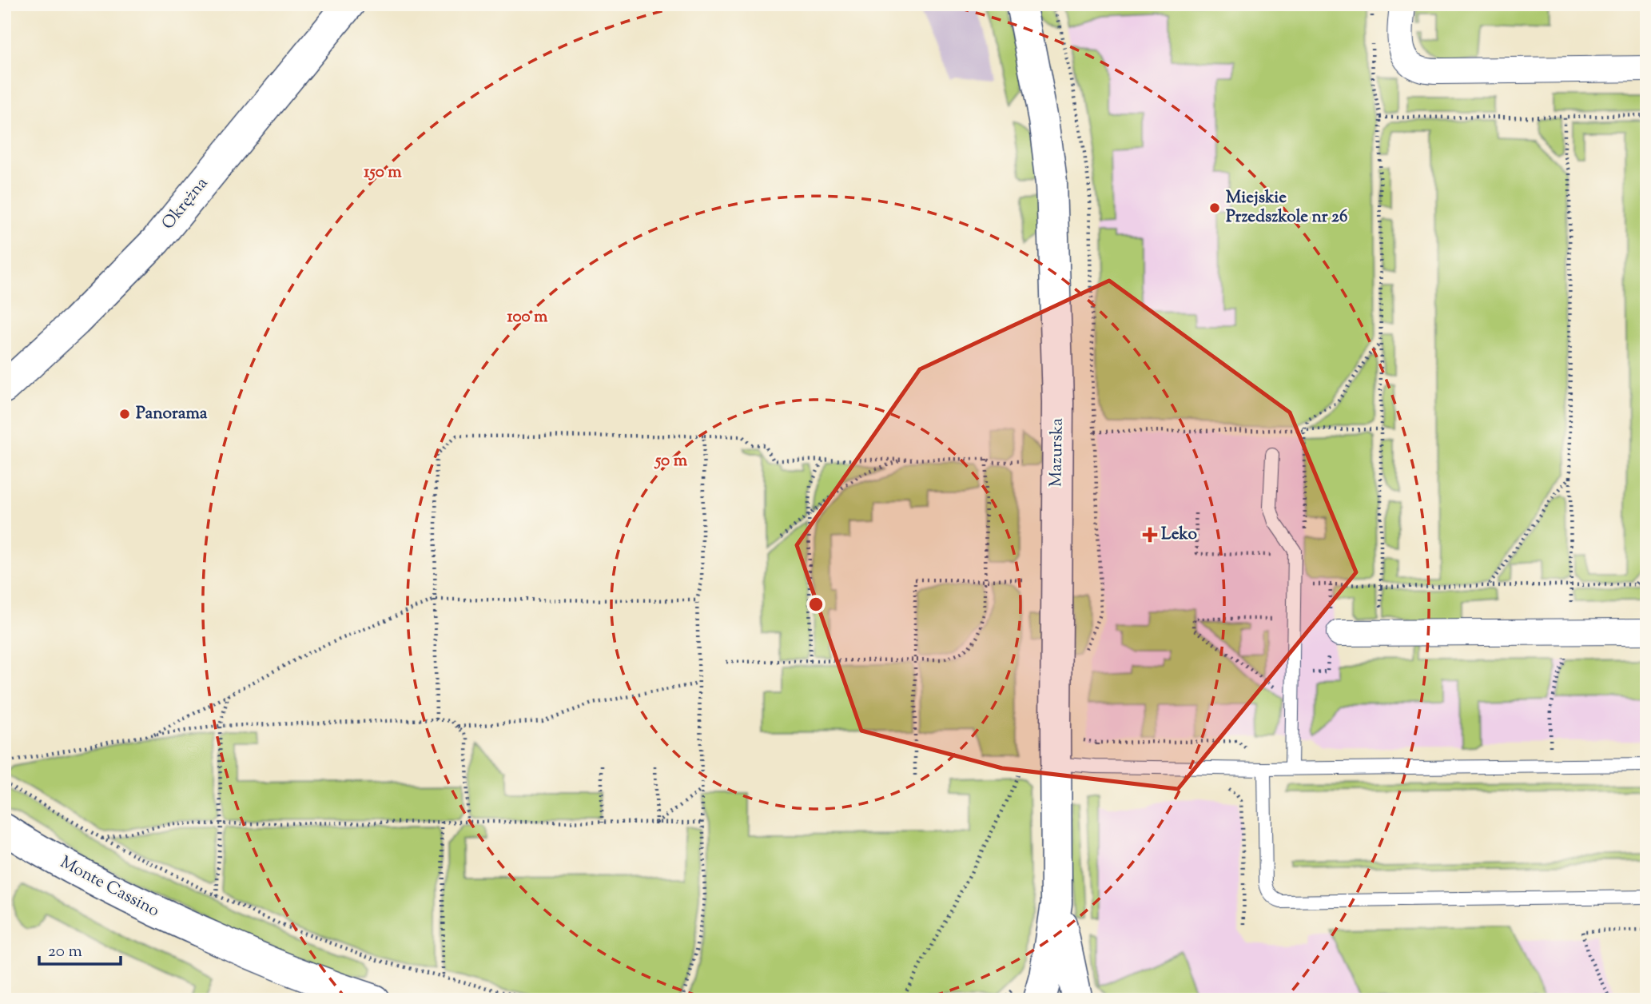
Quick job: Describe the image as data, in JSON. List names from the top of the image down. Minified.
{"streets":{"street":["Okrężna","Mazurska","Monte Cassino"]},"places":{"other":["Miejskie Przedszkole nr 26","Panorama"],"health":["Leko"]},"scale_bar":"20 m","rings":["150 m","100 m","50 m"]}
